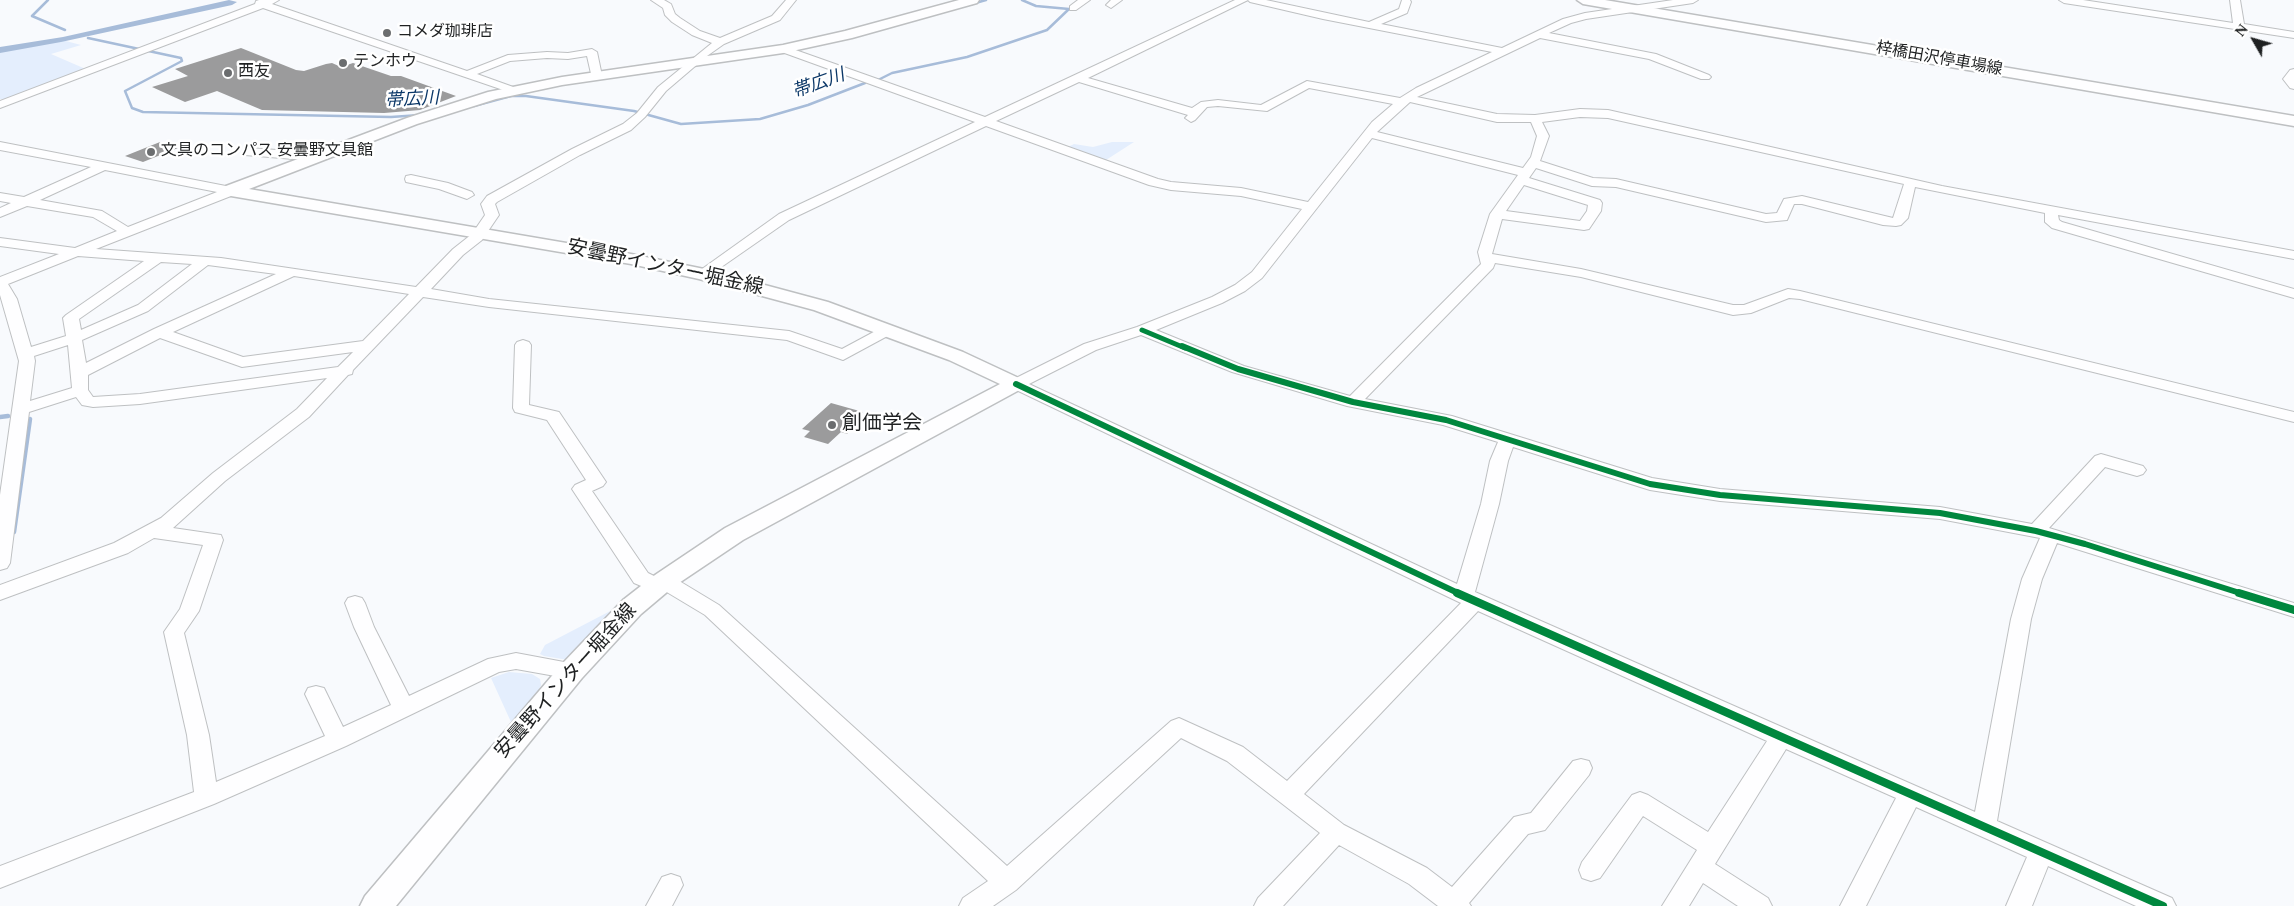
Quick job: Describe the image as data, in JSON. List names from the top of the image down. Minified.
{"streets":{"main road":["梓橋田沢停車場線","安曇野インター堀金線"]},"water":["帯広川"],"places":["コメダ珈琲店","テンホウ","西友","文具のコンパス 安曇野文具館","創価学会"],"north":"top left"}
